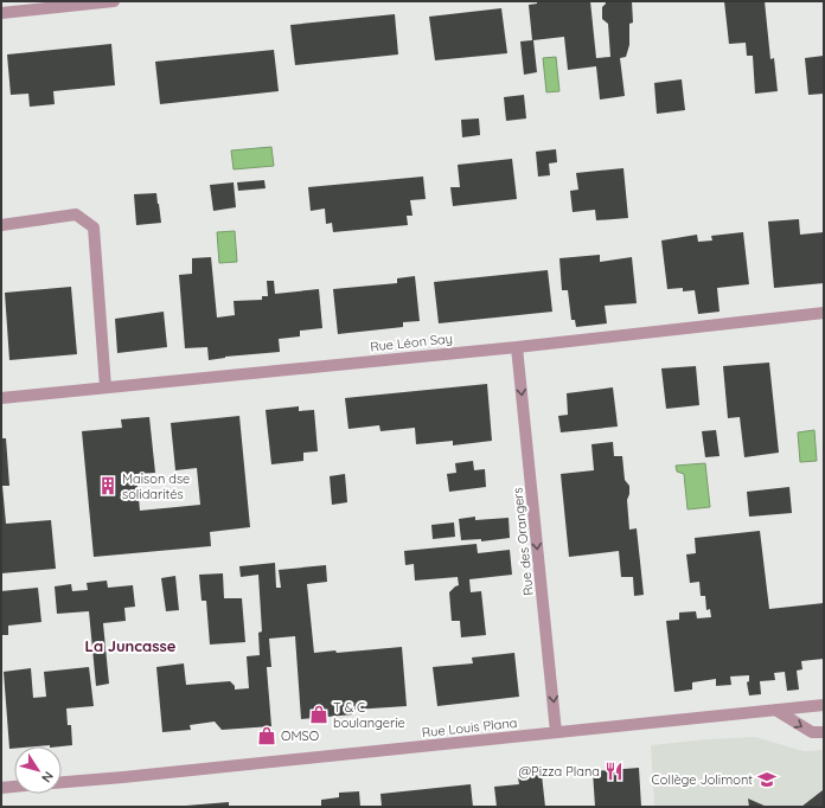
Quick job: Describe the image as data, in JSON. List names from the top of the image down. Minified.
{"streets":{"street":["Rue Léon Say","Rue des Orangers","Rue Louis Plana"]},"crossings":[["Rue Léon Say","Rue des Orangers"],["Rue des Orangers","Rue Louis Plana"]],"one_way":["Rue des Orangers"],"districts":["La Juncasse"],"places":{"building":["Maison dse solidarités"],"shop":["T & C boulangerie","OMSO"],"restaurant":["@Pizza Plana"],"school or university":["Collège Jolimont"]},"north":"bottom right"}
